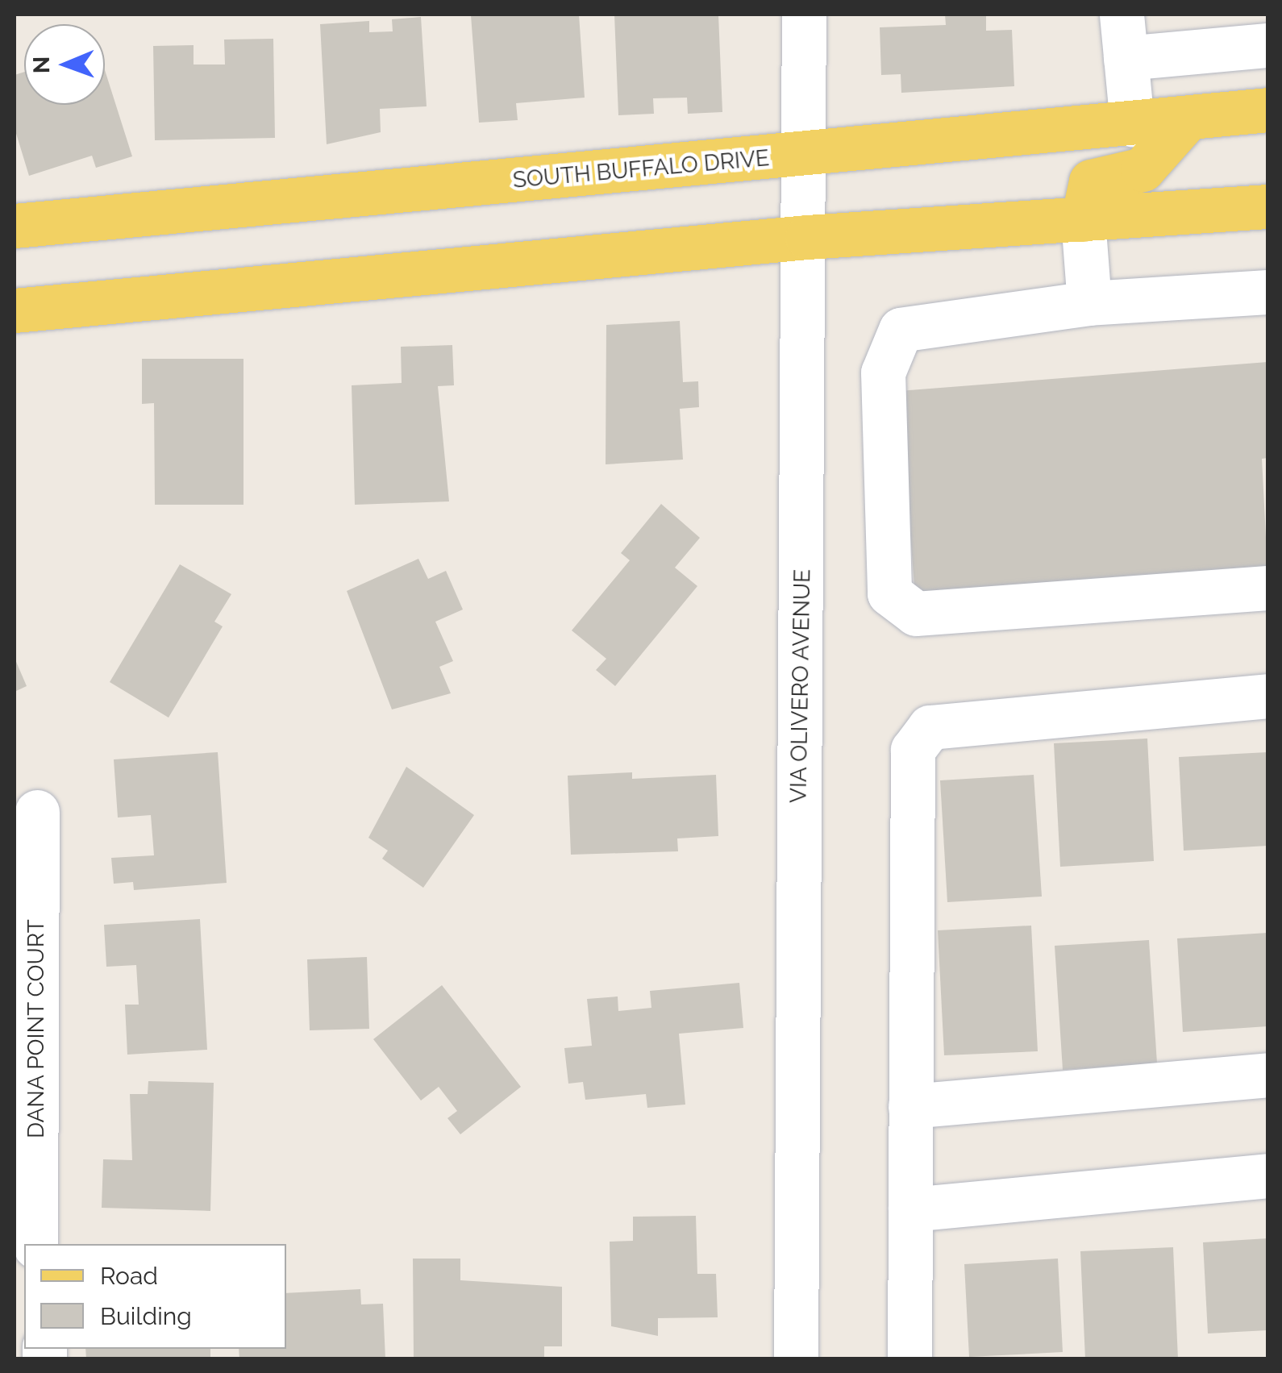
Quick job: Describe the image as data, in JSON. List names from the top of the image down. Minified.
{"streets":{"main road":["SOUTH BUFFALO DRIVE"],"street":["VIA OLIVERO AVENUE","DANA POINT COURT"]},"crossings":[["SOUTH BUFFALO DRIVE","VIA OLIVERO AVENUE"]],"legend":["Road","Building"],"north":"left"}
